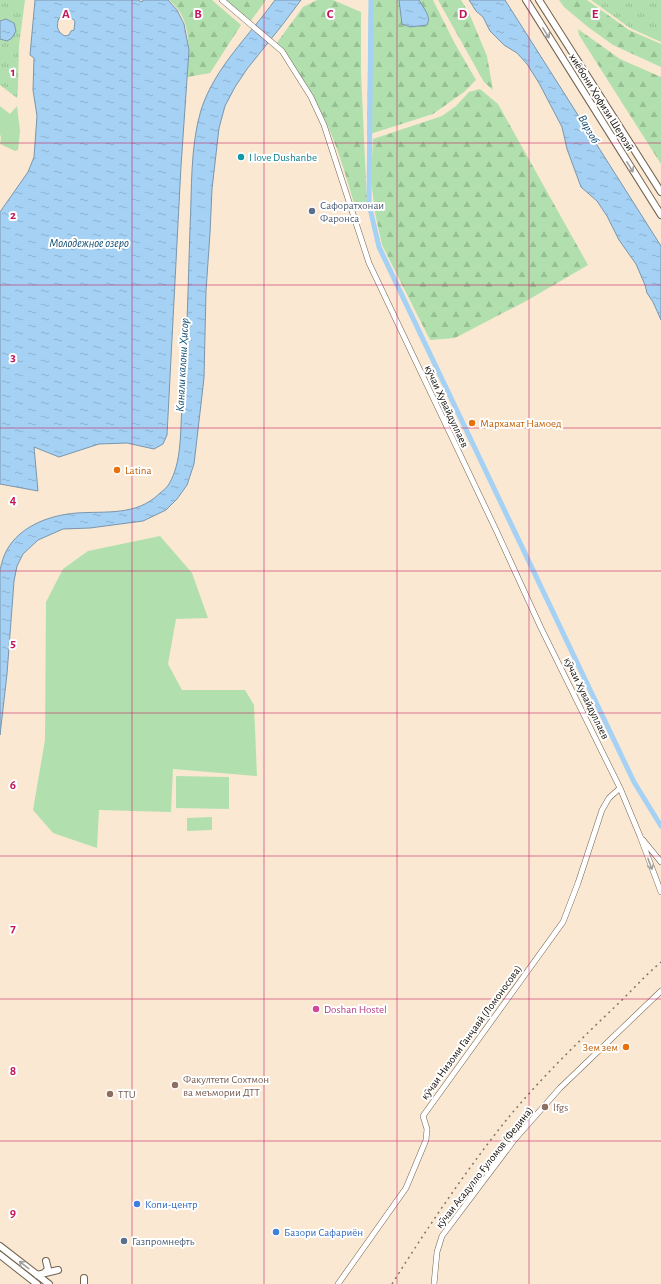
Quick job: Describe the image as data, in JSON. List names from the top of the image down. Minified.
{"streets":{"main road":["хиёбони Ҳофизи Шерозӣ"],"street":["кӯчаи Хувайдуллаев","кӯчаи Низоми Ганҷавӣ (Ломоносова)","кӯчаи Асадулло Ғуломов (Федина)"]},"crossings":[["кӯчаи Хувайдуллаев","кӯчаи Низоми Ганҷавӣ (Ломоносова)"]],"water":["Варзоб","Молодежное озеро","Канали калони Ҳисор"],"places":["I love Dushanbe","Сафоратхонаи Фаронса","Мархамат Намоед","Latina","Doshan Hostel","Зем зем","Факултети Сохтмон ва меъмории ДТТ","TTU","lfgs","Копи-центр","Базори Сафариён","Газпромнефть"],"grid":{"columns":["A","B","C","D","E"],"rows":["1","2","3","4","5","6","7","8","9"]}}
